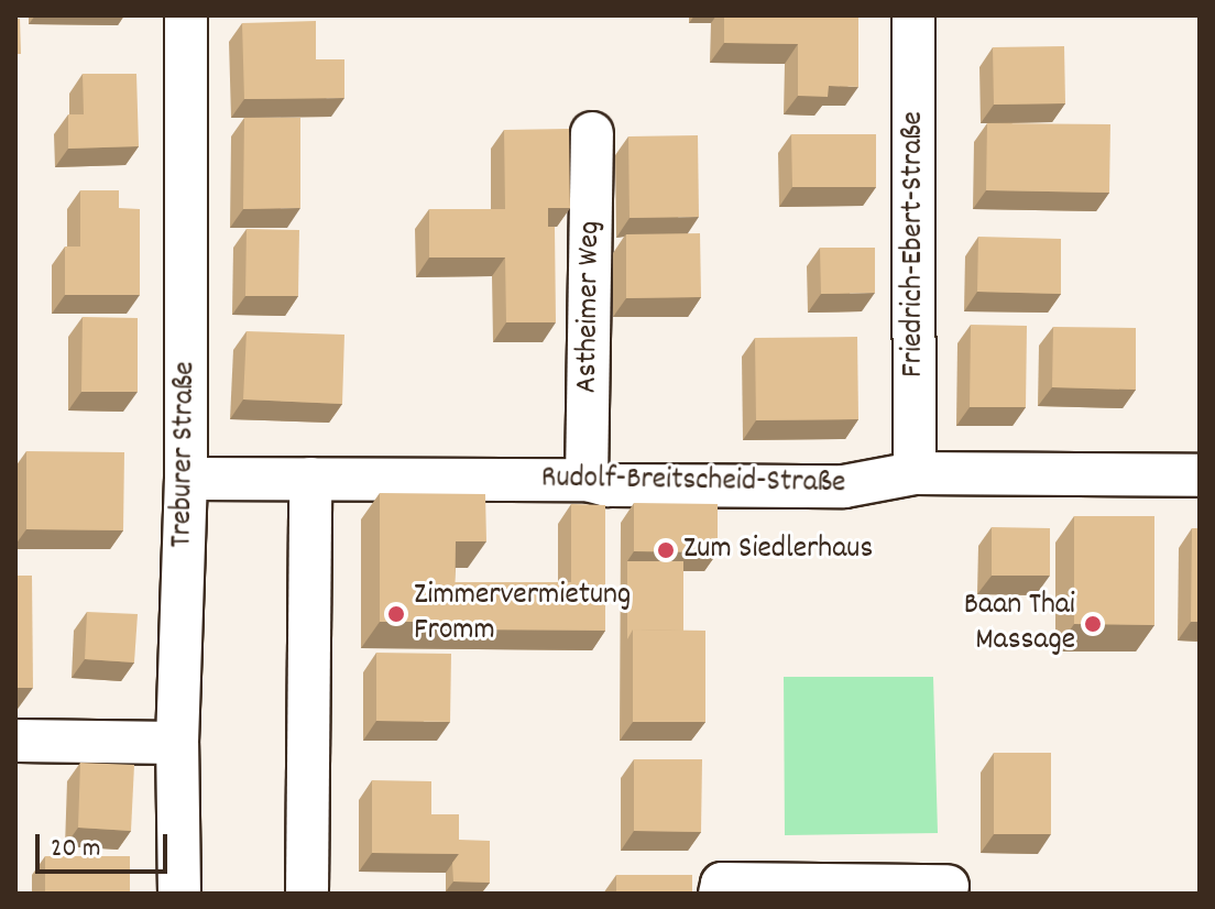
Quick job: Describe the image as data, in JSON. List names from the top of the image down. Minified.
{"streets":{"street":["Friedrich-Ebert-Straße","Astheimer Weg","Treburer Straße","Rudolf-Breitscheid-Straße"]},"crossings":[["Friedrich-Ebert-Straße","Rudolf-Breitscheid-Straße"],["Astheimer Weg","Rudolf-Breitscheid-Straße"],["Treburer Straße","Rudolf-Breitscheid-Straße"]],"places":["Zum Siedlerhaus","Zimmervermietung Fromm","Baan Thai Massage"],"scale_bar":"20 m"}
